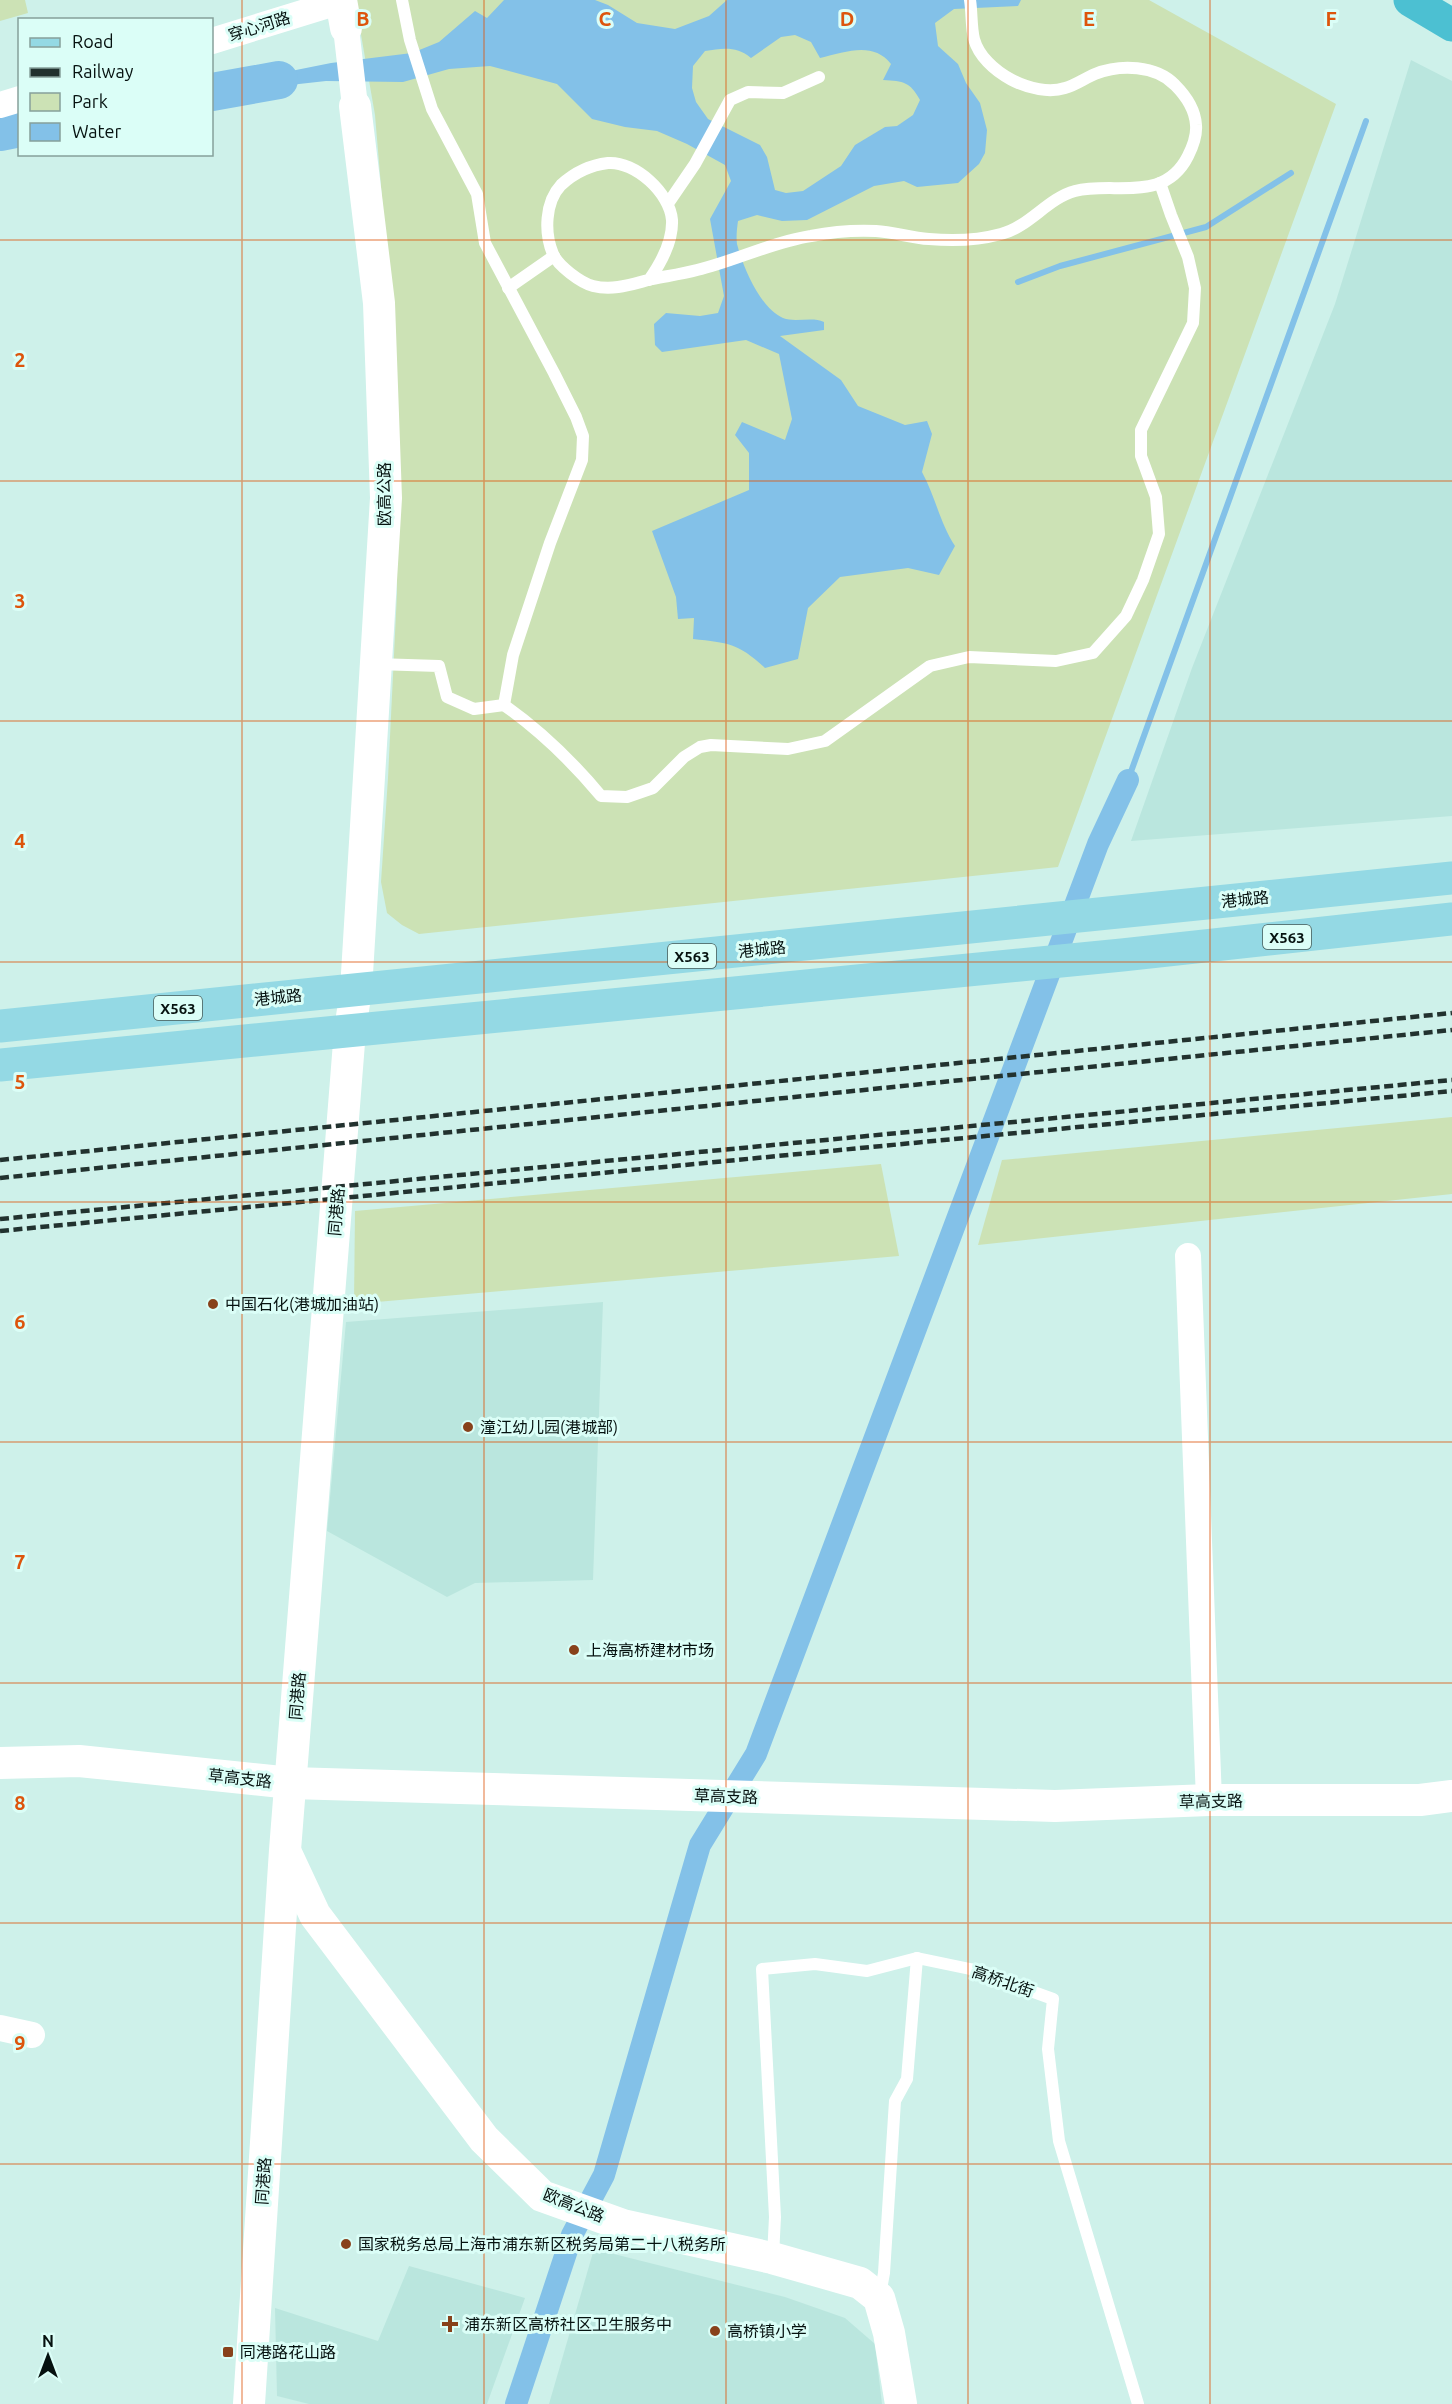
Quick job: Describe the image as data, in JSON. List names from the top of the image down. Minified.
{"streets":{"main road":["港城路","X563"],"street":["穿心河路","欧高公路","同港路","草高支路"],"lane":["高桥北街"]},"crossings":[["穿心河路","欧高公路"],["欧高公路","港城路"],["欧高公路","同港路"],["港城路","同港路"],["X563","同港路"],["同港路","草高支路"]],"places":{"other":["中国石化(港城加油站)","潼江幼儿园(港城部)","上海高桥建材市场","国家税务总局上海市浦东新区税务局第二十八税务所","高桥镇小学"],"health":["浦东新区高桥社区卫生服务中"],"transit":["同港路花山路"]},"legend":["Road","Railway","Park","Water"],"north":"top","grid":{"columns":["B","C","D","E","F"],"rows":["2","3","4","5","6","7","8","9"]}}
